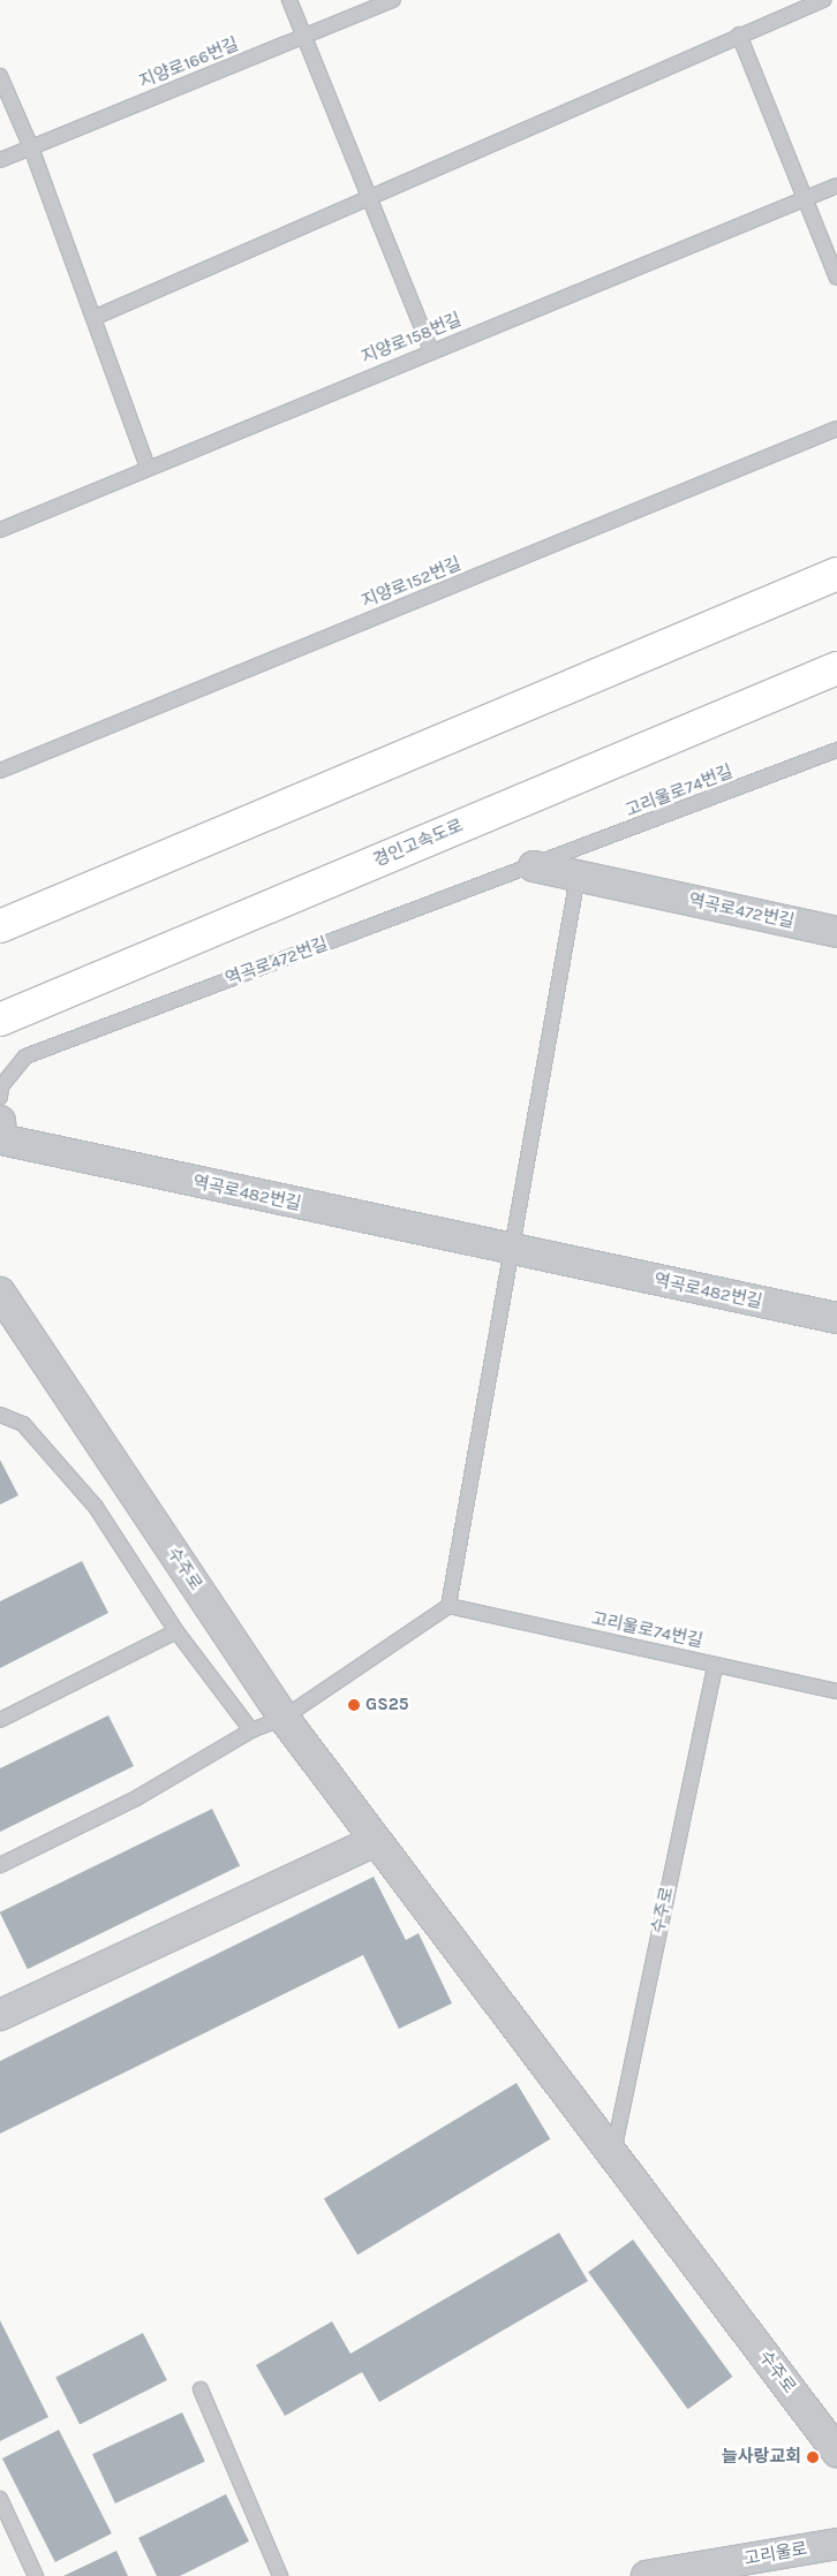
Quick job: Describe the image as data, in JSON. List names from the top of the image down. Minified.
{"streets":{"highway":["경인고속도로"],"street":["역곡로472번길","역곡로482번길","수주로","고리울로"],"lane":["지양로166번길","지양로158번길","지양로152번길","고리울로74번길"]},"crossings":[["고리울로74번길","역곡로472번길"],["고리울로74번길","수주로"]],"places":["GS25","늘사랑교회"]}
